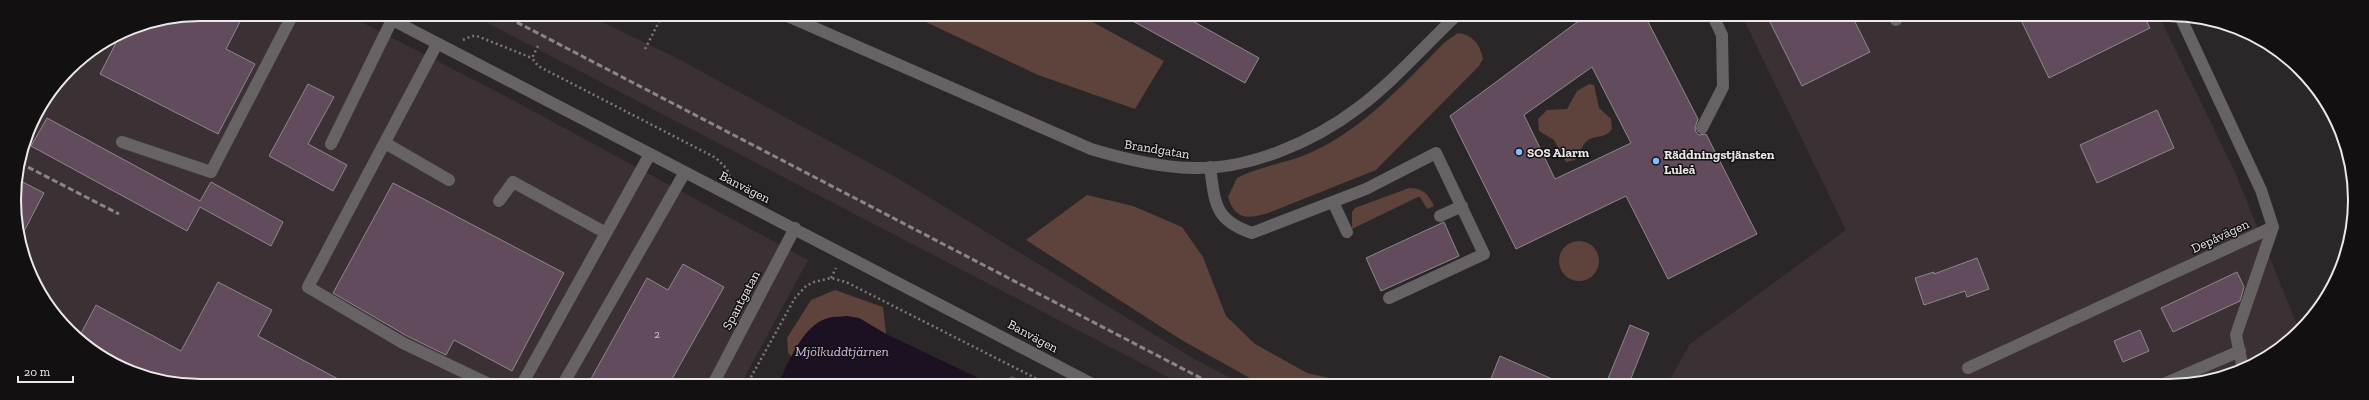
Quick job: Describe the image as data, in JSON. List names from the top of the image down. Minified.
{"streets":{"street":["Brandgatan","Banvägen","Depåvägen","Spantgatan"]},"crossings":[["Banvägen","Spantgatan"]],"water":["Mjölkuddtjärnen"],"places":["SOS Alarm","Räddningstjänsten Luleå"],"house_numbers":["2"],"scale_bar":"20 m"}
